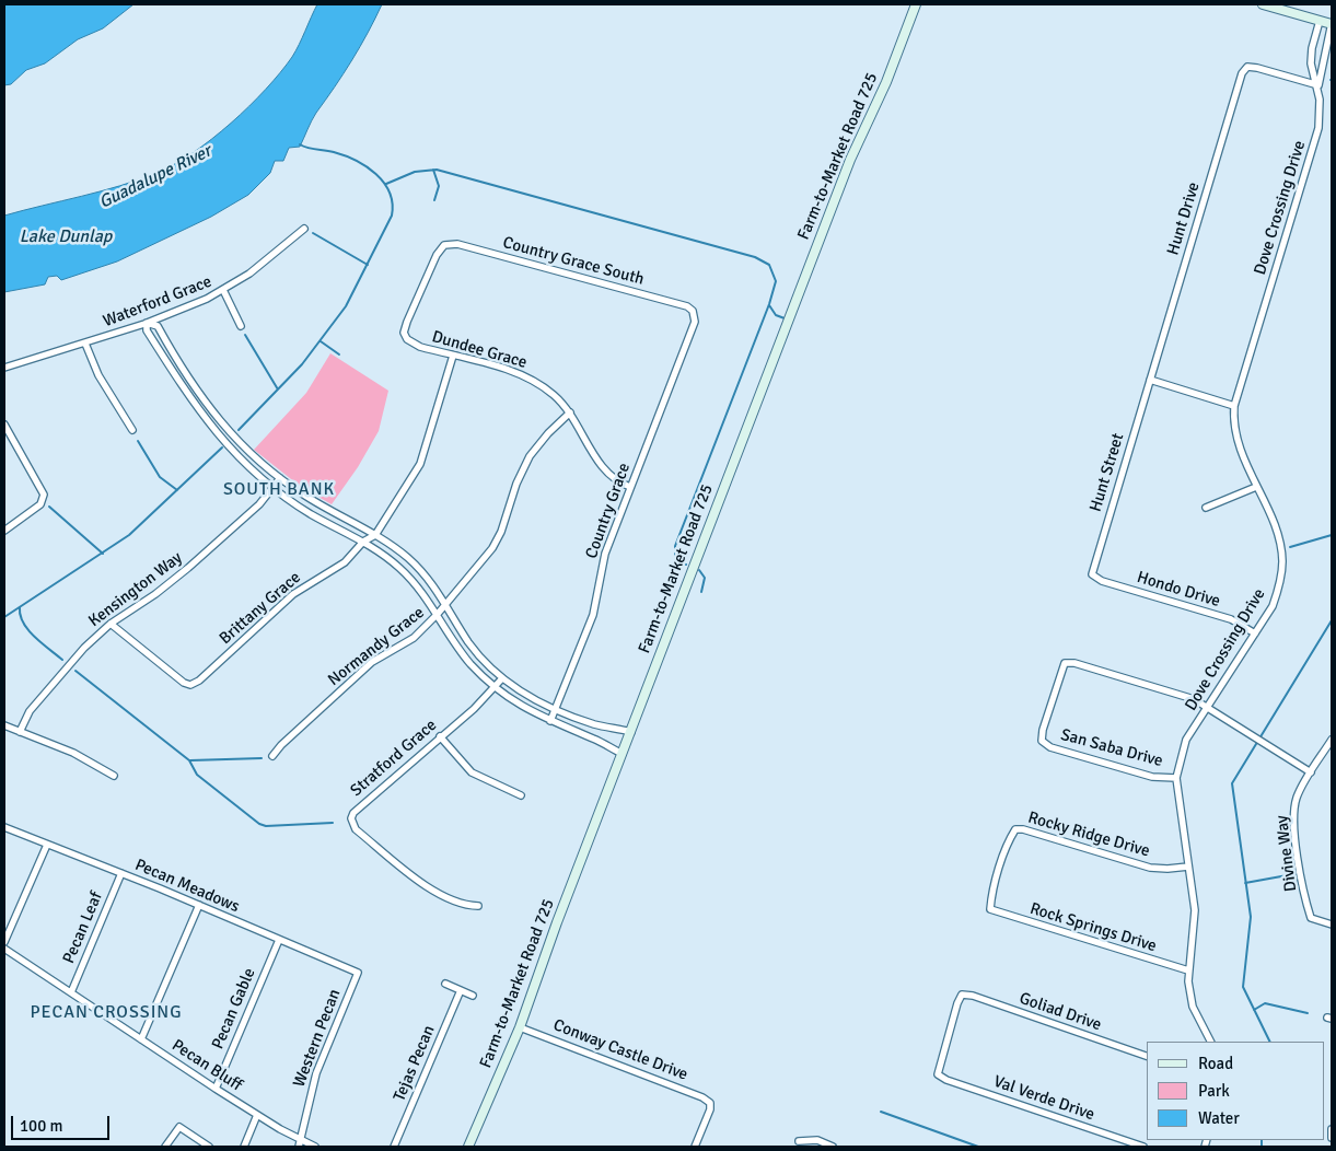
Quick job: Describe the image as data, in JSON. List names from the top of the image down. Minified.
{"streets":{"street":["Farm-to-Market Road 725","Dove Crossing Drive","Hunt Drive","Country Grace South","Waterford Grace","Dundee Grace","Hunt Street","Country Grace","Kensington Way","Hondo Drive","Brittany Grace","Normandy Grace","San Saba Drive","Stratford Grace","Rocky Ridge Drive","Divine Way","Pecan Meadows","Pecan Leaf","Rock Springs Drive","Pecan Gable","Goliad Drive","Western Pecan","Conway Castle Drive","Tejas Pecan","Pecan Bluff","Val Verde Drive"]},"crossings":[["Farm-to-Market Road 725","Conway Castle Drive"],["Dove Crossing Drive","Hunt Drive"],["Dove Crossing Drive","Hondo Drive"],["Dove Crossing Drive","San Saba Drive"],["Dove Crossing Drive","Rocky Ridge Drive"],["Dove Crossing Drive","Rock Springs Drive"],["Hunt Drive","Hunt Street"],["Country Grace South","Dundee Grace"],["Country Grace South","Country Grace"],["Dundee Grace","Country Grace"],["Dundee Grace","Brittany Grace"],["Dundee Grace","Normandy Grace"],["Hunt Street","Hondo Drive"],["Kensington Way","Brittany Grace"],["Rocky Ridge Drive","Rock Springs Drive"],["Pecan Meadows","Pecan Leaf"],["Pecan Meadows","Pecan Gable"],["Pecan Meadows","Western Pecan"],["Pecan Leaf","Pecan Bluff"],["Pecan Gable","Pecan Bluff"],["Goliad Drive","Val Verde Drive"],["Western Pecan","Pecan Bluff"]],"districts":["SOUTH BANK","PECAN CROSSING"],"water":["Guadalupe River","Lake Dunlap"],"legend":["Road","Park","Water"],"scale_bar":"100 m"}
